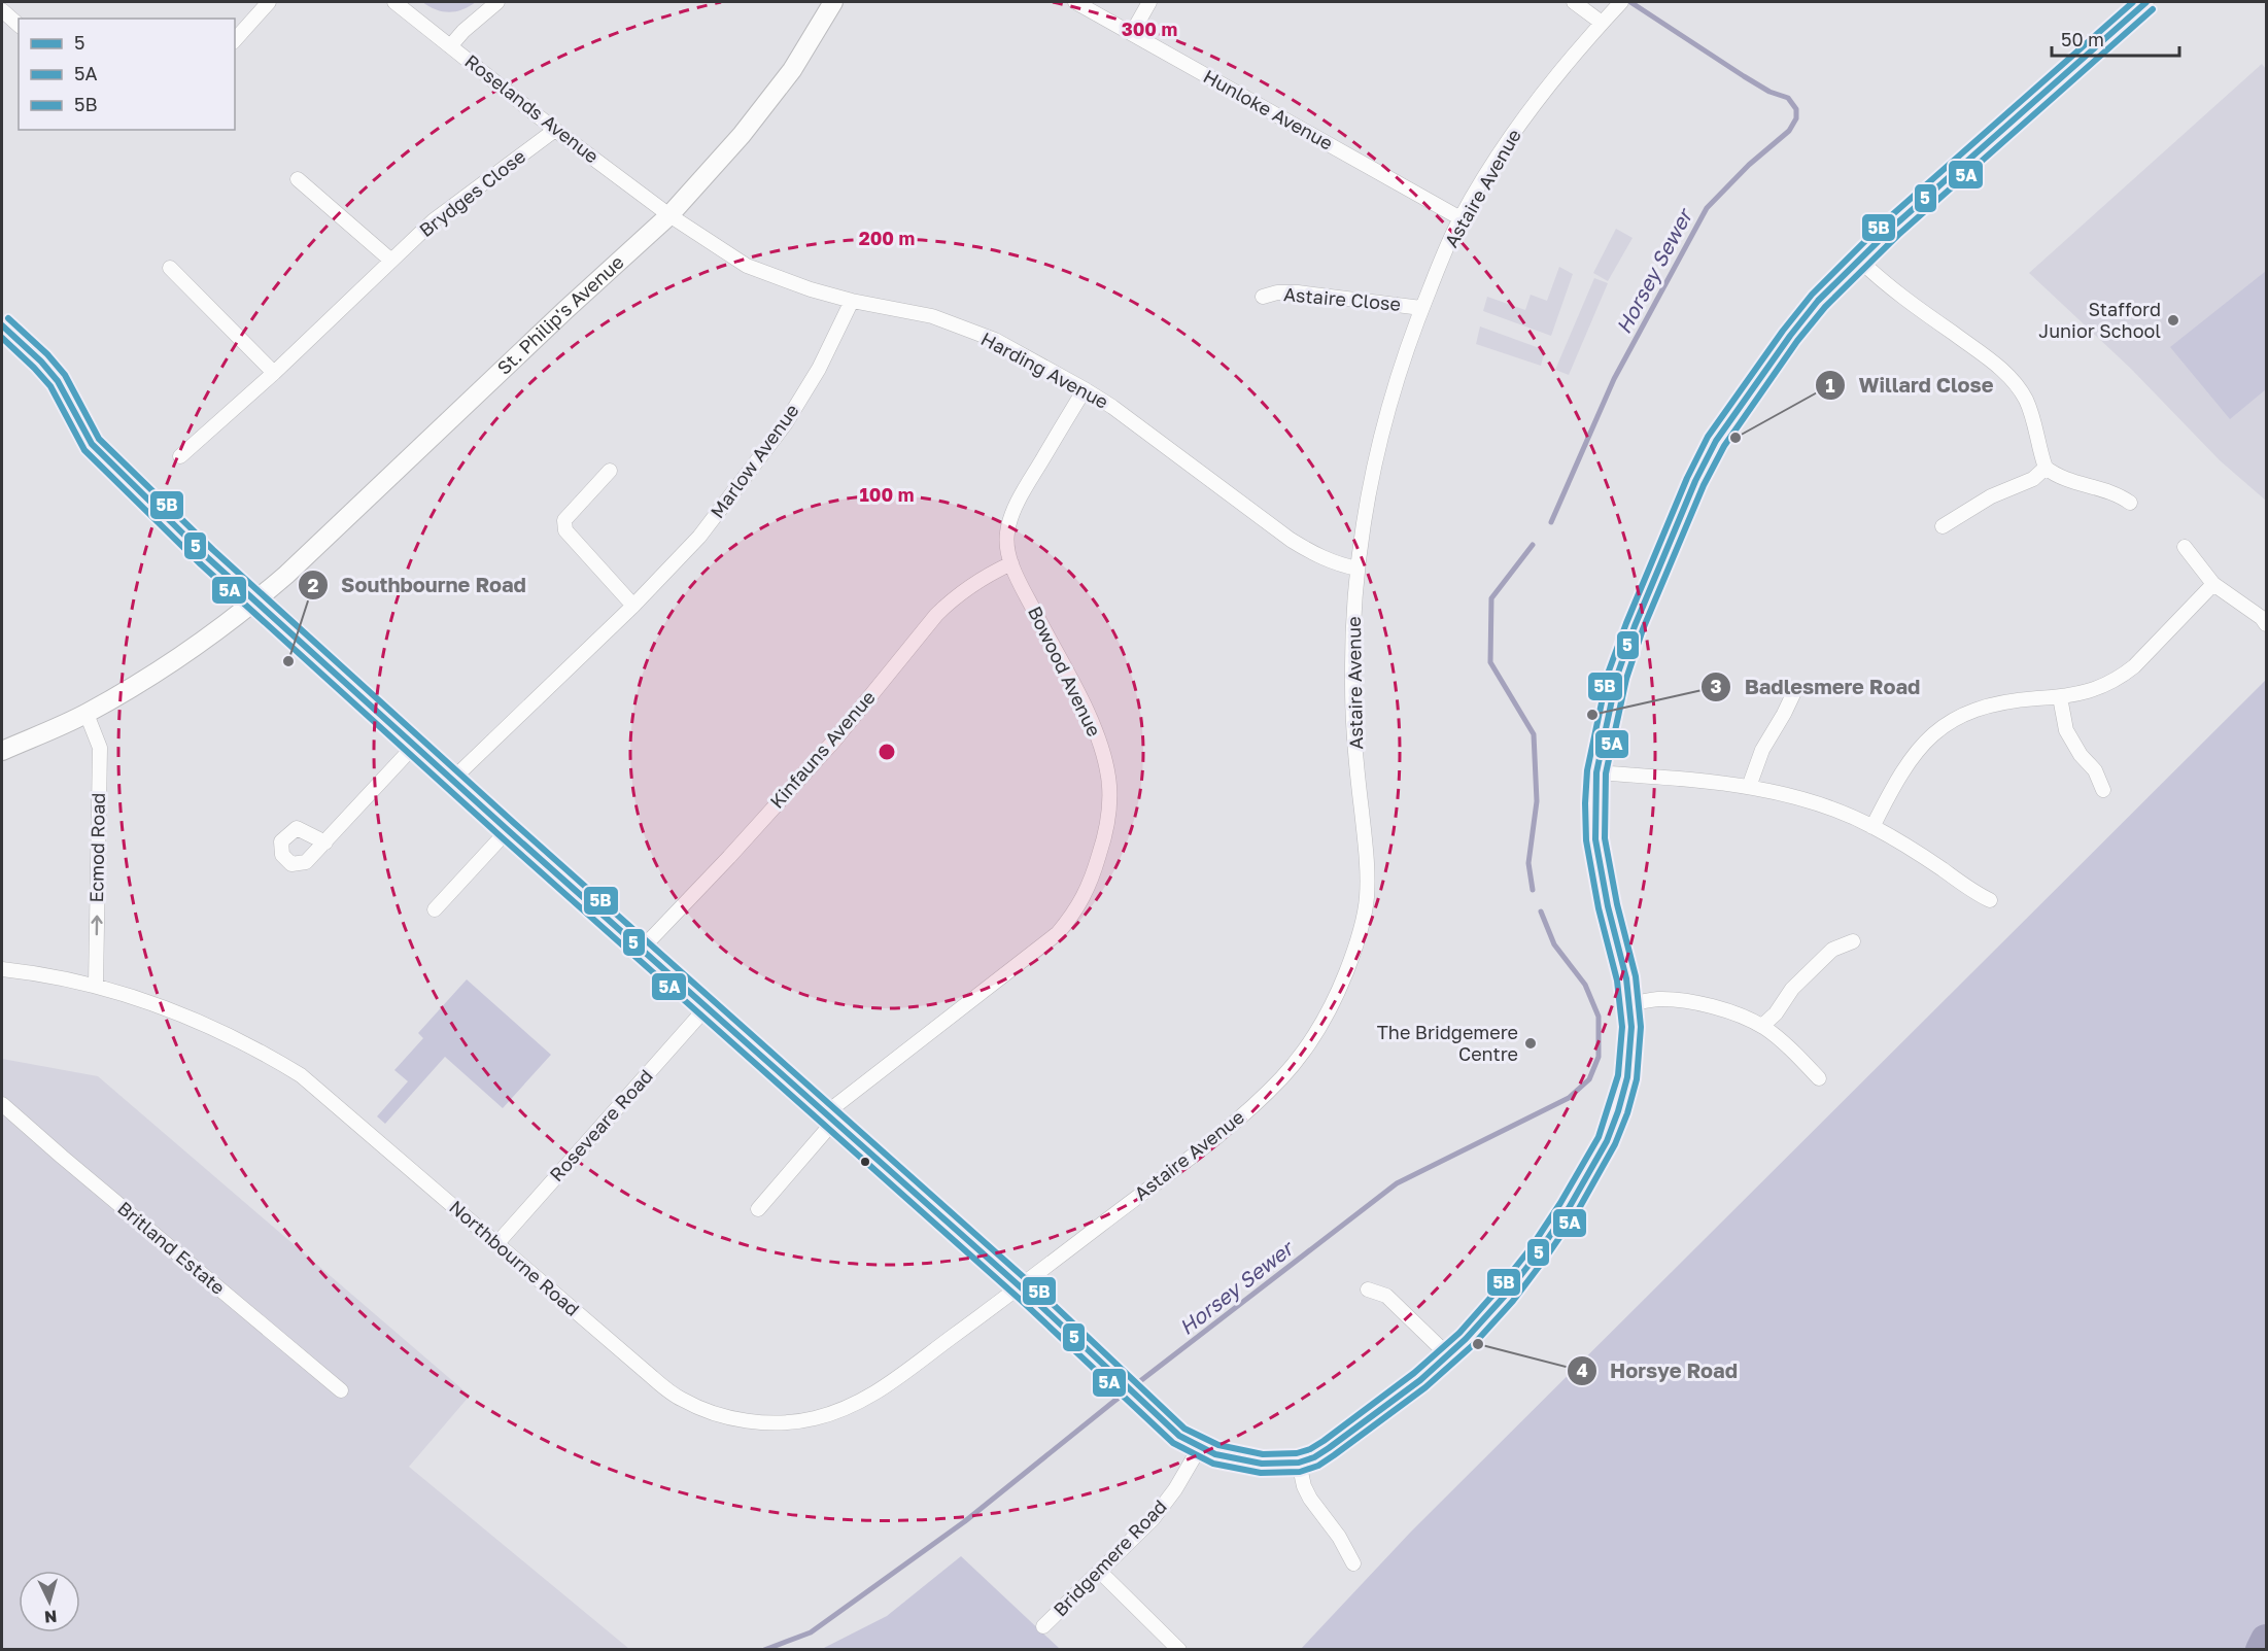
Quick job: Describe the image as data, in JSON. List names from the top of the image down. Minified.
{"streets":{"street":["Roselands Avenue","Hunloke Avenue","Astaire Avenue","Brydges Close","Astaire Close","St. Philip's Avenue","Harding Avenue","Marlow Avenue","Bowood Avenue","Kinfauns Avenue","Ecmod Road","Roseveare Road","Britland Estate","Northbourne Road","Bridgemere Road"]},"crossings":[["Roselands Avenue","Brydges Close"],["Roselands Avenue","St. Philip's Avenue"],["Roselands Avenue","Harding Avenue"],["Hunloke Avenue","Astaire Avenue"],["Astaire Avenue","Astaire Close"],["Astaire Avenue","Harding Avenue"],["Astaire Avenue","Northbourne Road"],["St. Philip's Avenue","Harding Avenue"],["St. Philip's Avenue","Ecmod Road"],["Harding Avenue","Marlow Avenue"],["Harding Avenue","Bowood Avenue"],["Bowood Avenue","Kinfauns Avenue"],["Ecmod Road","Northbourne Road"],["Roseveare Road","Northbourne Road"]],"one_way":["Ecmod Road"],"water":["Horsey Sewer"],"places":["Stafford Junior School","Willard Close","Southbourne Road","Badlesmere Road","The Bridgemere Centre","Horsye Road"],"lines":["transit line 5","transit line 5B","transit line 5A"],"legend":["5","5A","5B"],"scale_bar":"50 m","north":"bottom","rings":["300 m","200 m","100 m"]}
